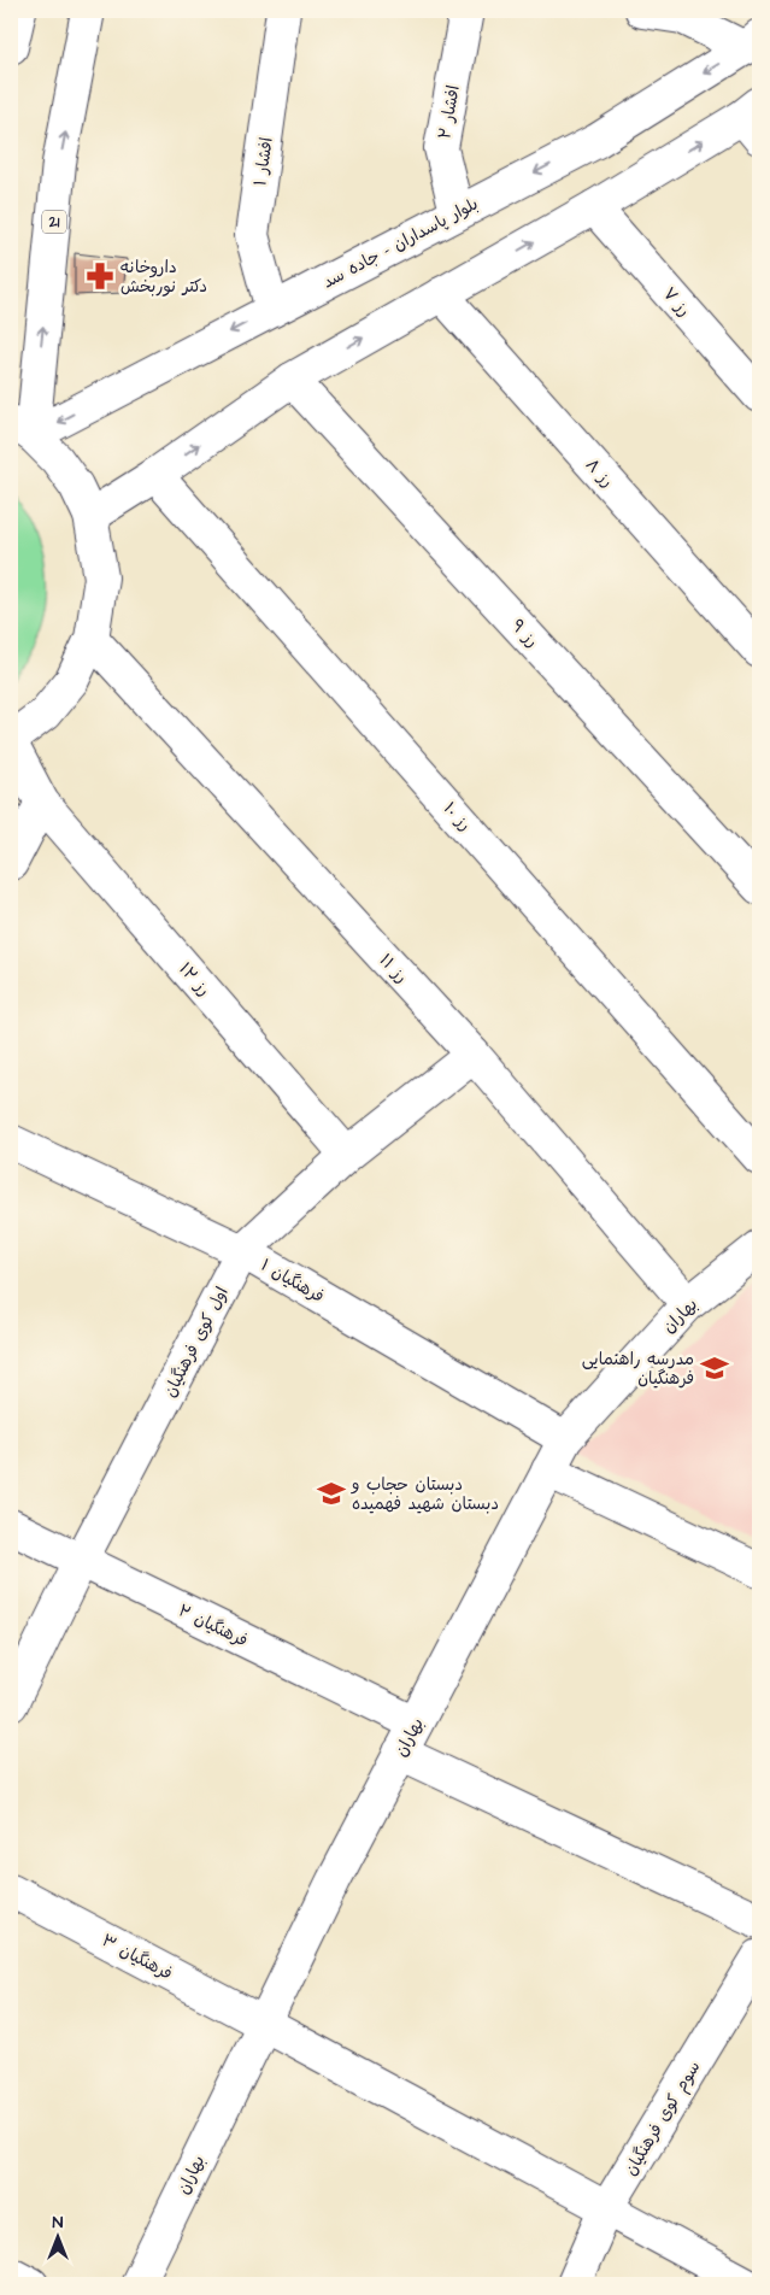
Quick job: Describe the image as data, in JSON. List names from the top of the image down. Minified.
{"streets":{"street":["افشار ۲","افشار ۱","21","بلوار پاسداران - جاده سد","رز ۷","رز ۸","رز ۹","رز ۱۰","رز ۱۱","رز ۱۲","فرهنگیان ۱","بهاران","اول کوی فرهنگیان","فرهنگیان ۲","فرهنگیان ۳","سوم کوی فرهنگیان"]},"crossings":[["افشار ۲","بلوار پاسداران - جاده سد"],["افشار ۱","بلوار پاسداران - جاده سد"],["21","بلوار پاسداران - جاده سد"],["رز ۱۱","بهاران"],["رز ۱۱","اول کوی فرهنگیان"],["رز ۱۲","اول کوی فرهنگیان"],["فرهنگیان ۱","بهاران"],["فرهنگیان ۱","اول کوی فرهنگیان"],["بهاران","فرهنگیان ۲"],["بهاران","فرهنگیان ۳"],["اول کوی فرهنگیان","فرهنگیان ۲"],["فرهنگیان ۳","سوم کوی فرهنگیان"]],"places":{"pharmacy":["داروخانه دکتر نوربخش"],"school or university":["مدرسه راهنمایی فرهنگیان","دبستان حجاب و دبستان شهید فهمیده"]},"north":"top"}
